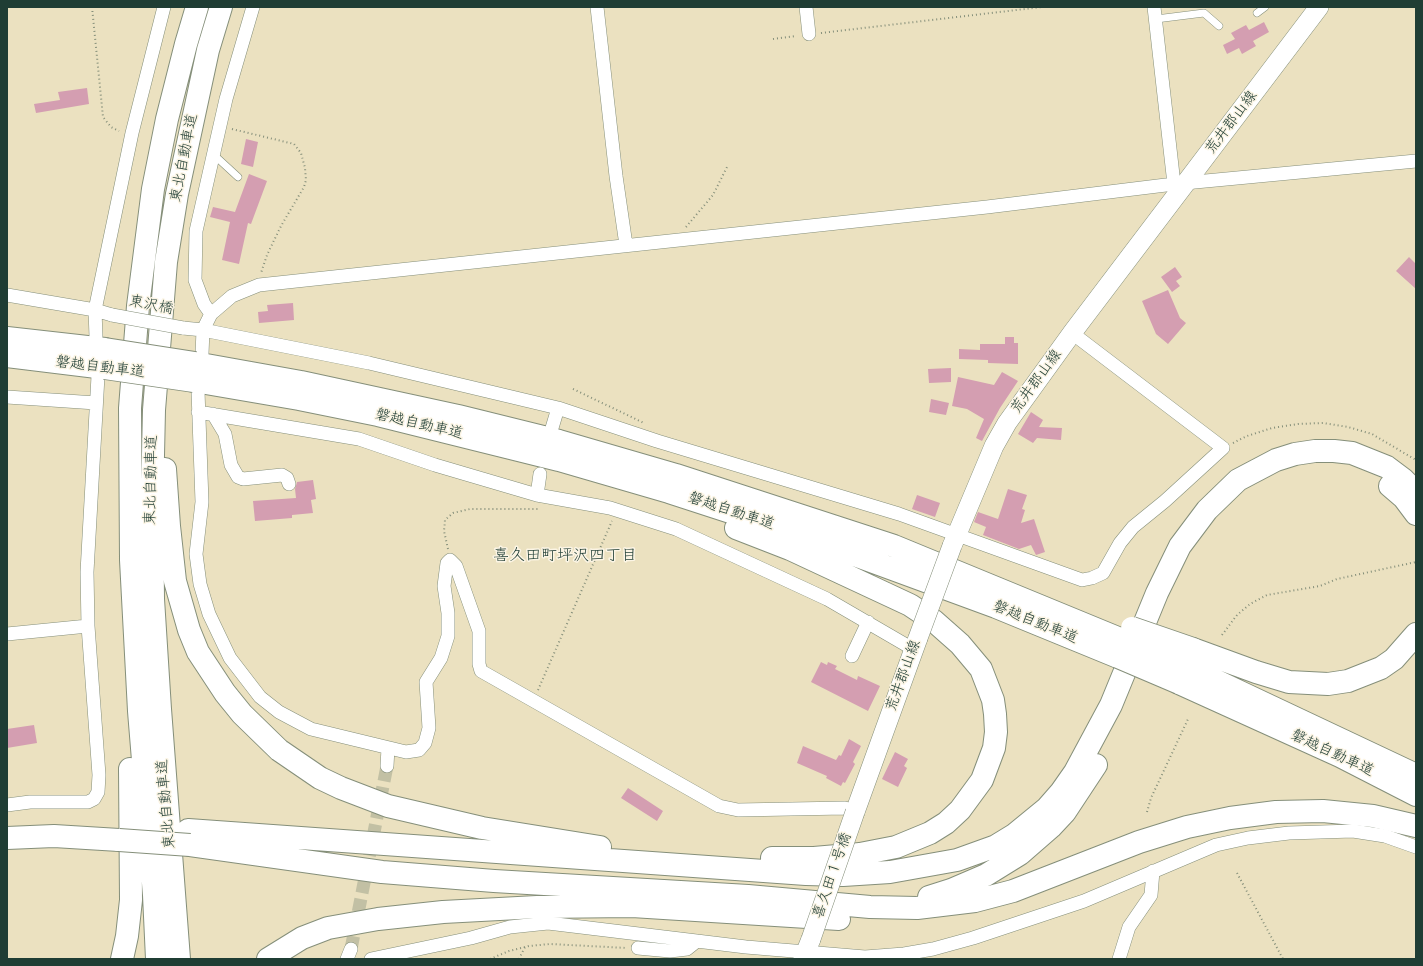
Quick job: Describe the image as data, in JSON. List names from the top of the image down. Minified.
{"streets":{"highway":["東北自動車道","磐越自動車道"],"main road":["荒井郡山線","喜久田１号橋"],"street":["東沢橋"]},"crossings":[["荒井郡山線","東沢橋"],["荒井郡山線","喜久田１号橋"]],"districts":["喜久田町坪沢四丁目"]}
